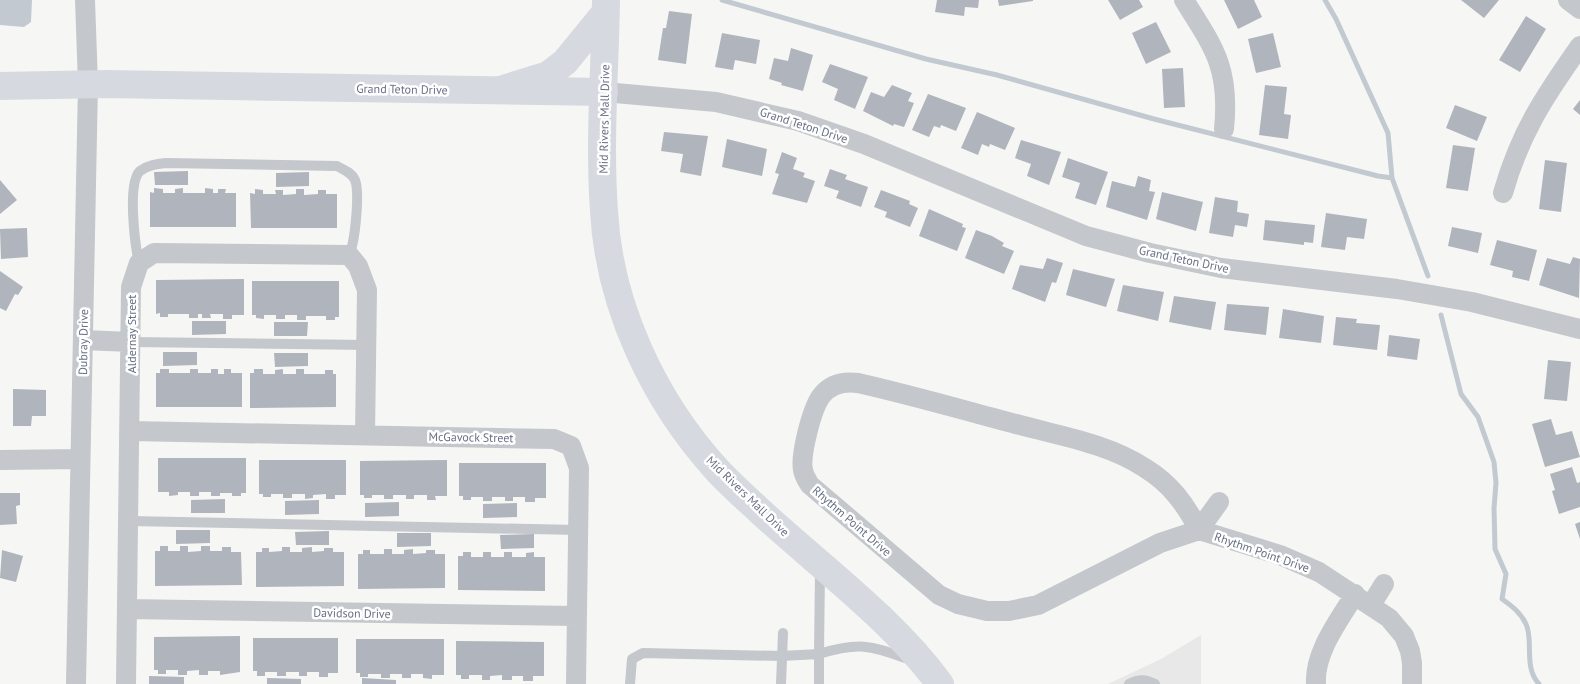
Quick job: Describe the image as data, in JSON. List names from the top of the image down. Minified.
{"streets":{"main road":["Grand Teton Drive","Mid Rivers Mall Drive"],"street":["Aldernay Street","Dubray Drive","McGavock Street","Rhythm Point Drive","Davidson Drive"]},"crossings":[["Grand Teton Drive","Mid Rivers Mall Drive"],["Grand Teton Drive","Dubray Drive"],["Aldernay Street","McGavock Street"],["Aldernay Street","Davidson Drive"],["McGavock Street","Davidson Drive"]]}
